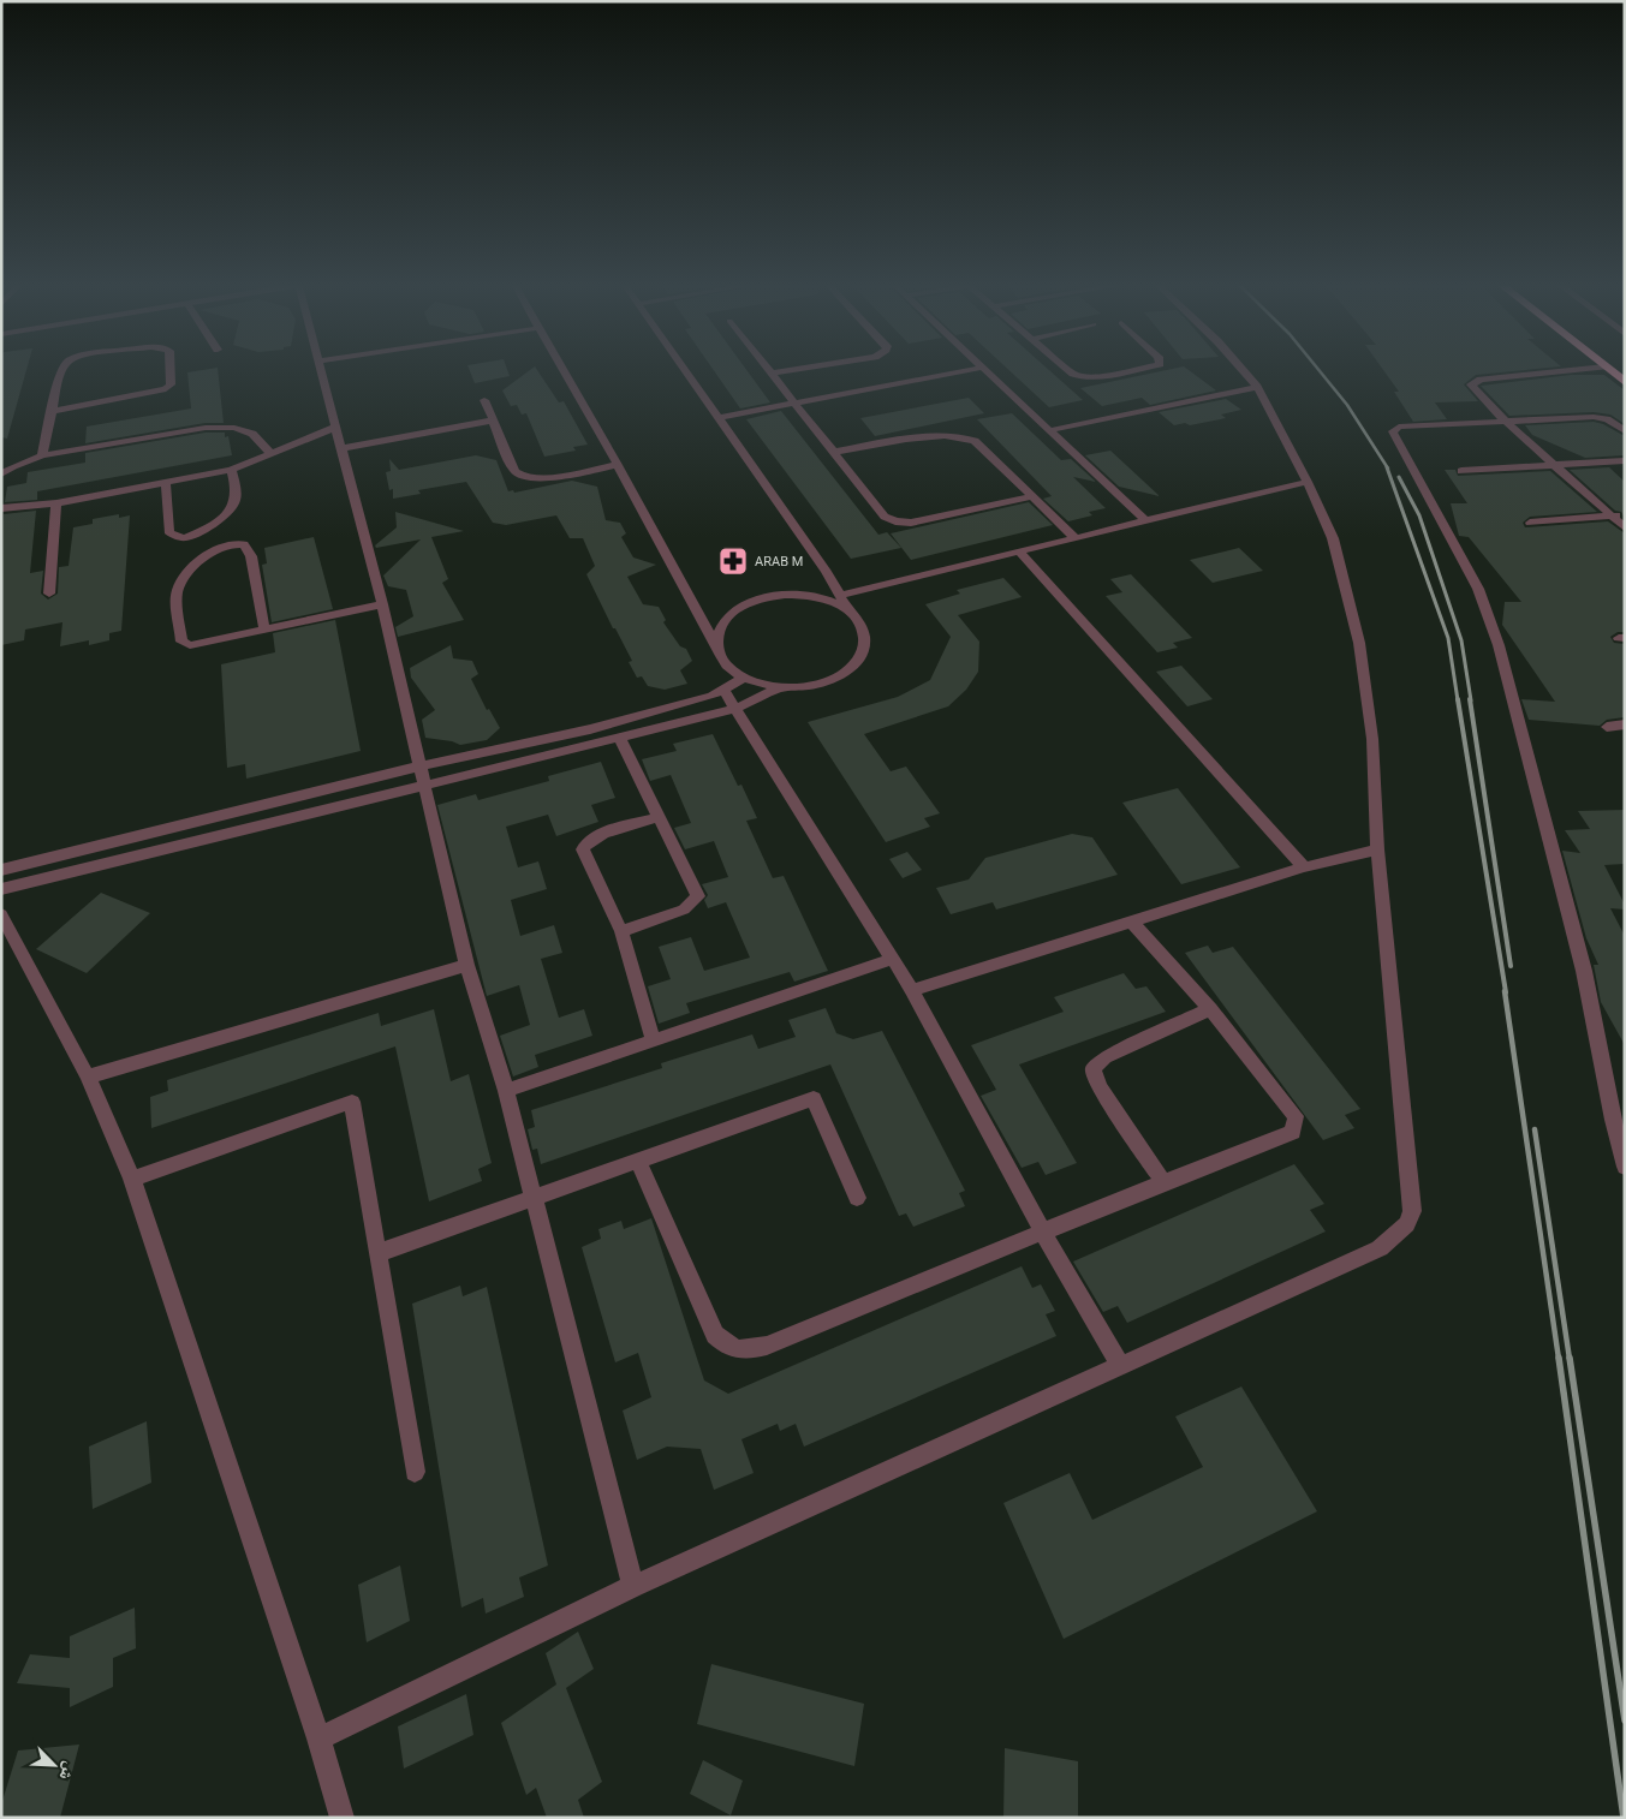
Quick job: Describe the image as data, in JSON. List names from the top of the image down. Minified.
{"places":{"pharmacy":["ARAB M"]},"north":"bottom right"}
